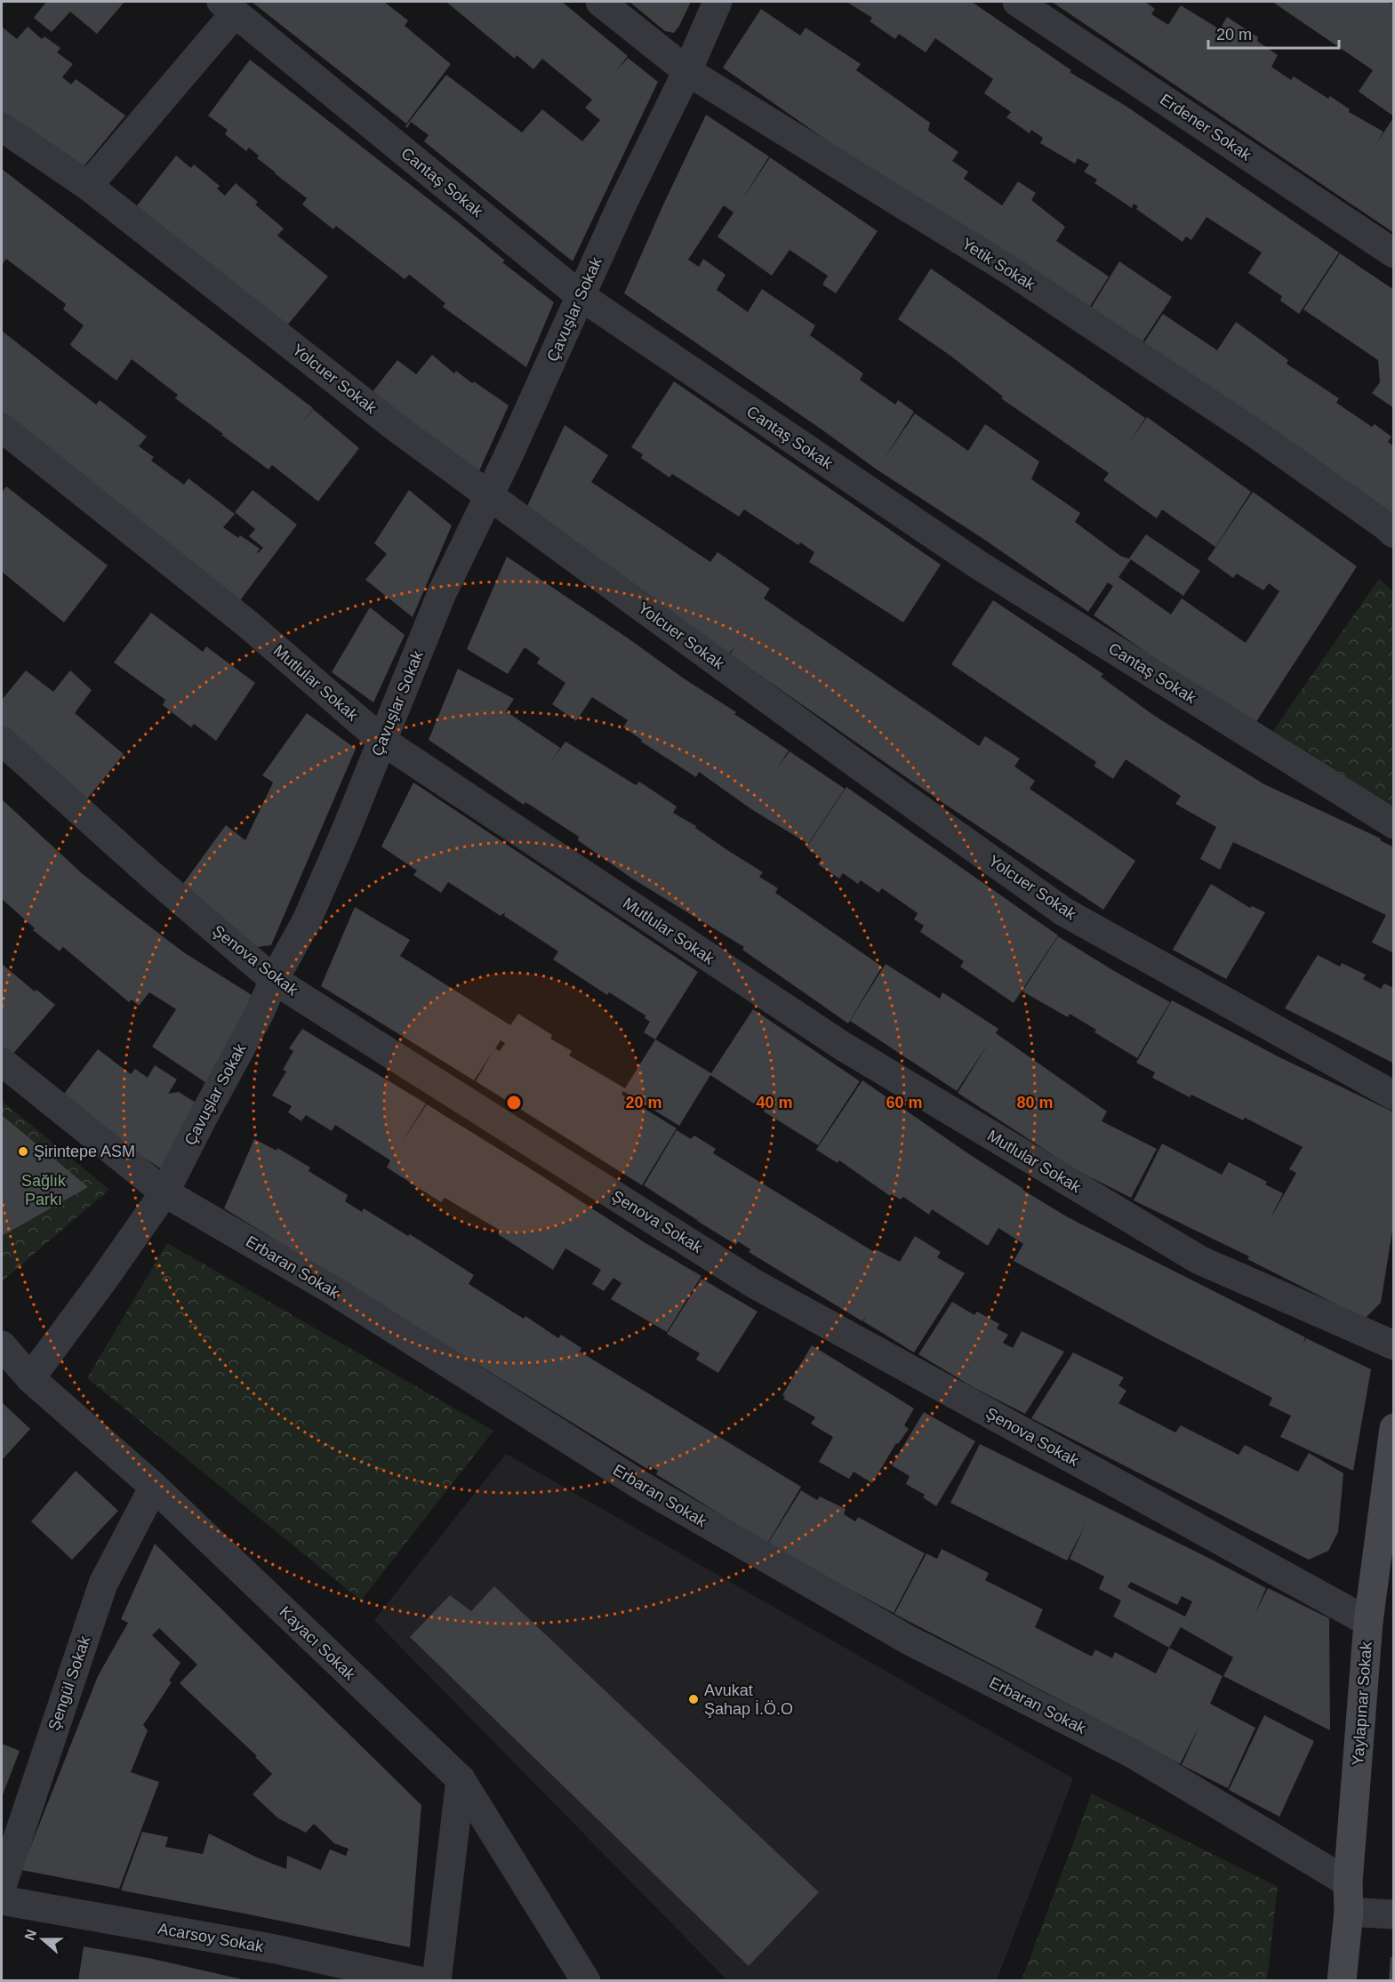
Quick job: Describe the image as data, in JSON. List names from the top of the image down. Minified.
{"streets":{"street":["Erdener Sokak","Cantaş Sokak","Yetik Sokak","Çavuşlar Sokak","Yolcuer Sokak","Mutlular Sokak","Şenova Sokak","Erbaran Sokak","Kayacı Sokak","Şengül Sokak","Yaylapınar Sokak","Acarsoy Sokak"]},"crossings":[["Cantaş Sokak","Çavuşlar Sokak"],["Yetik Sokak","Çavuşlar Sokak"],["Çavuşlar Sokak","Yolcuer Sokak"],["Çavuşlar Sokak","Mutlular Sokak"],["Çavuşlar Sokak","Şenova Sokak"],["Çavuşlar Sokak","Erbaran Sokak"],["Çavuşlar Sokak","Kayacı Sokak"],["Şenova Sokak","Yaylapınar Sokak"],["Erbaran Sokak","Yaylapınar Sokak"],["Kayacı Sokak","Şengül Sokak"]],"parks":["Sağlık Parkı"],"places":["Şirintepe ASM","Avukat Şahap İ.Ö.O"],"scale_bar":"20 m","north":"left","rings":["20 m","40 m","60 m","80 m"]}
